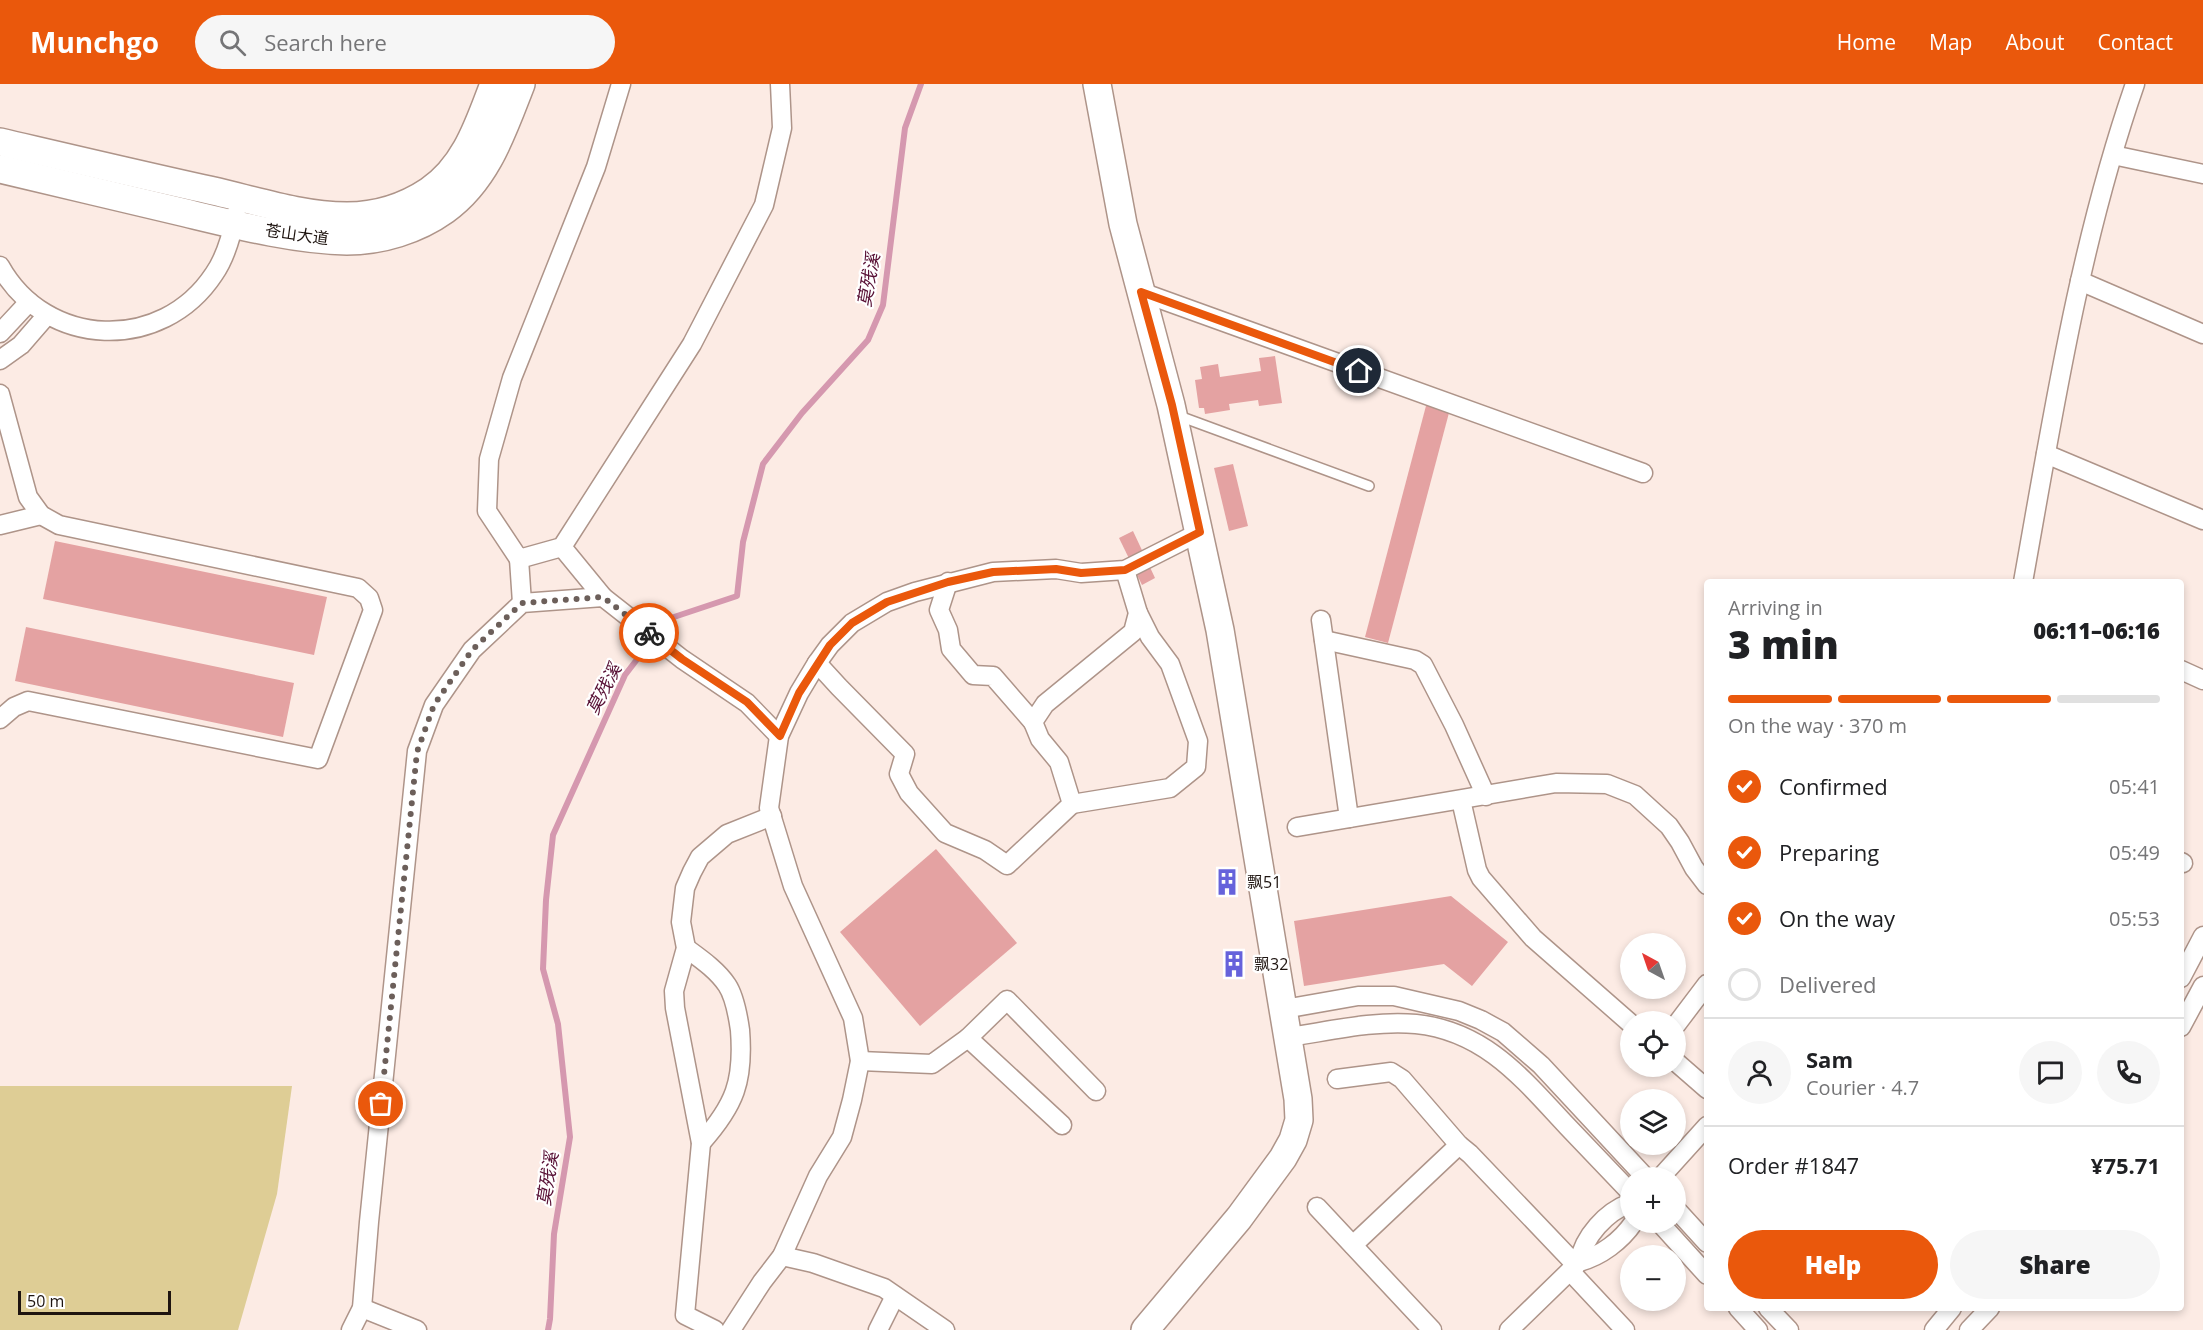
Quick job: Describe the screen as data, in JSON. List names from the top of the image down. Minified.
{"streets":{"street":["苍山大道"]},"water":["莫残溪"],"places":{"building":["飘51","飘32"]},"scale_bar":"50 m","north":"top left","page":{"header":"Munchgo","search":"Search here","nav":["Home","Map","About","Contact"],"heading":["3 min","Arriving in","06:11–06:16"],"panel":["Sam","Courier · 4.7","Order #1847","¥75.71"],"bar":"On the way · 370 m","list":[["Confirmed","05:41"],["Preparing","05:49"],["On the way","05:53"],"Delivered"],"map_buttons":["+","−"],"buttons":["Help","Share"],"scale":"50 m"}}
